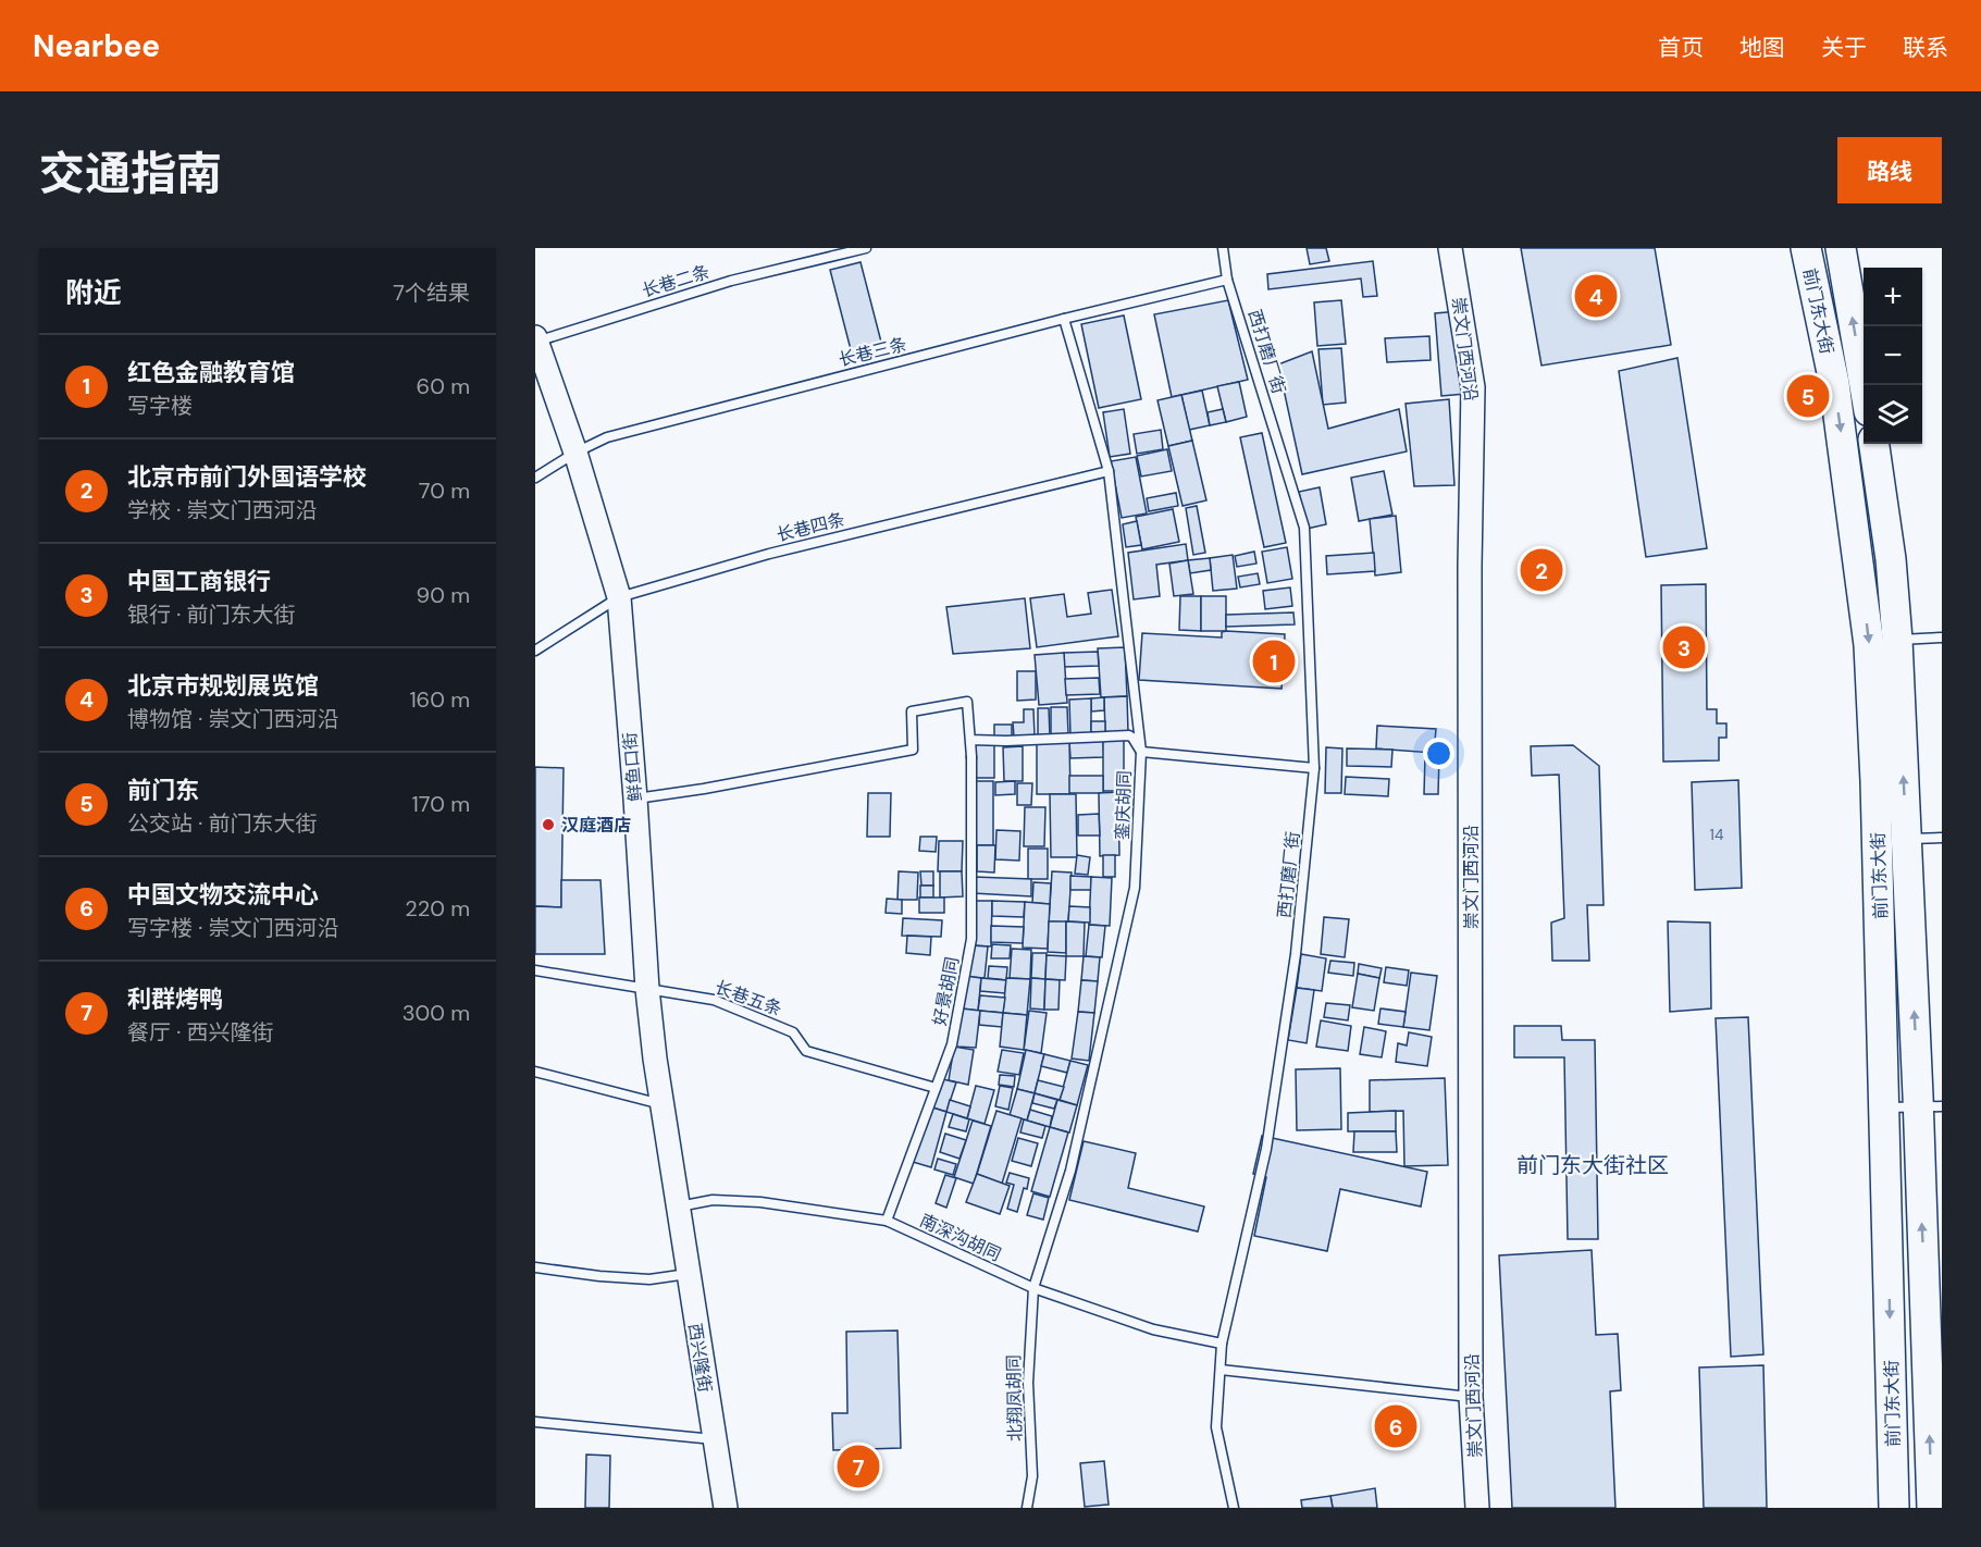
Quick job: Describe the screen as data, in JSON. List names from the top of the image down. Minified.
{"streets":{"main road":["前门东大街"],"street":["崇文门西河沿","鲜鱼口街","西兴隆街"],"lane":["长巷二条","长巷三条","西打磨厂街","长巷四条","銮庆胡同","好景胡同","长巷五条","南深沟胡同","北翔凤胡同"]},"crossings":[["长巷二条","鲜鱼口街"],["长巷三条","西打磨厂街"],["长巷三条","鲜鱼口街"],["长巷三条","銮庆胡同"],["西打磨厂街","南深沟胡同"],["长巷四条","鲜鱼口街"],["长巷四条","銮庆胡同"],["鲜鱼口街","好景胡同"],["鲜鱼口街","长巷五条"],["鲜鱼口街","南深沟胡同"],["鲜鱼口街","西兴隆街"],["銮庆胡同","南深沟胡同"],["銮庆胡同","北翔凤胡同"],["好景胡同","长巷五条"],["好景胡同","南深沟胡同"],["南深沟胡同","西兴隆街"],["南深沟胡同","北翔凤胡同"]],"districts":["前门东大街社区"],"places":["汉庭酒店"],"house_numbers":["14"],"page":{"header":"Nearbee","nav":["首页","地图","关于","联系"],"title":"交通指南","buttons":"路线","heading":["附近","7个结果"],"map_buttons":["+","−"],"pins":["4","5","2","3","1","6","7"],"list":[{"mark":"1","name":"红色金融教育馆","note":"写字楼","value":"60 m"},{"mark":"2","name":"北京市前门外国语学校","note":"学校 · 崇文门西河沿","value":"70 m"},{"mark":"3","name":"中国工商银行","note":"银行 · 前门东大街","value":"90 m"},{"mark":"4","name":"北京市规划展览馆","note":"博物馆 · 崇文门西河沿","value":"160 m"},{"mark":"5","name":"前门东","note":"公交站 · 前门东大街","value":"170 m"},{"mark":"6","name":"中国文物交流中心","note":"写字楼 · 崇文门西河沿","value":"220 m"},{"mark":"7","name":"利群烤鸭","note":"餐厅 · 西兴隆街","value":"300 m"}]}}
